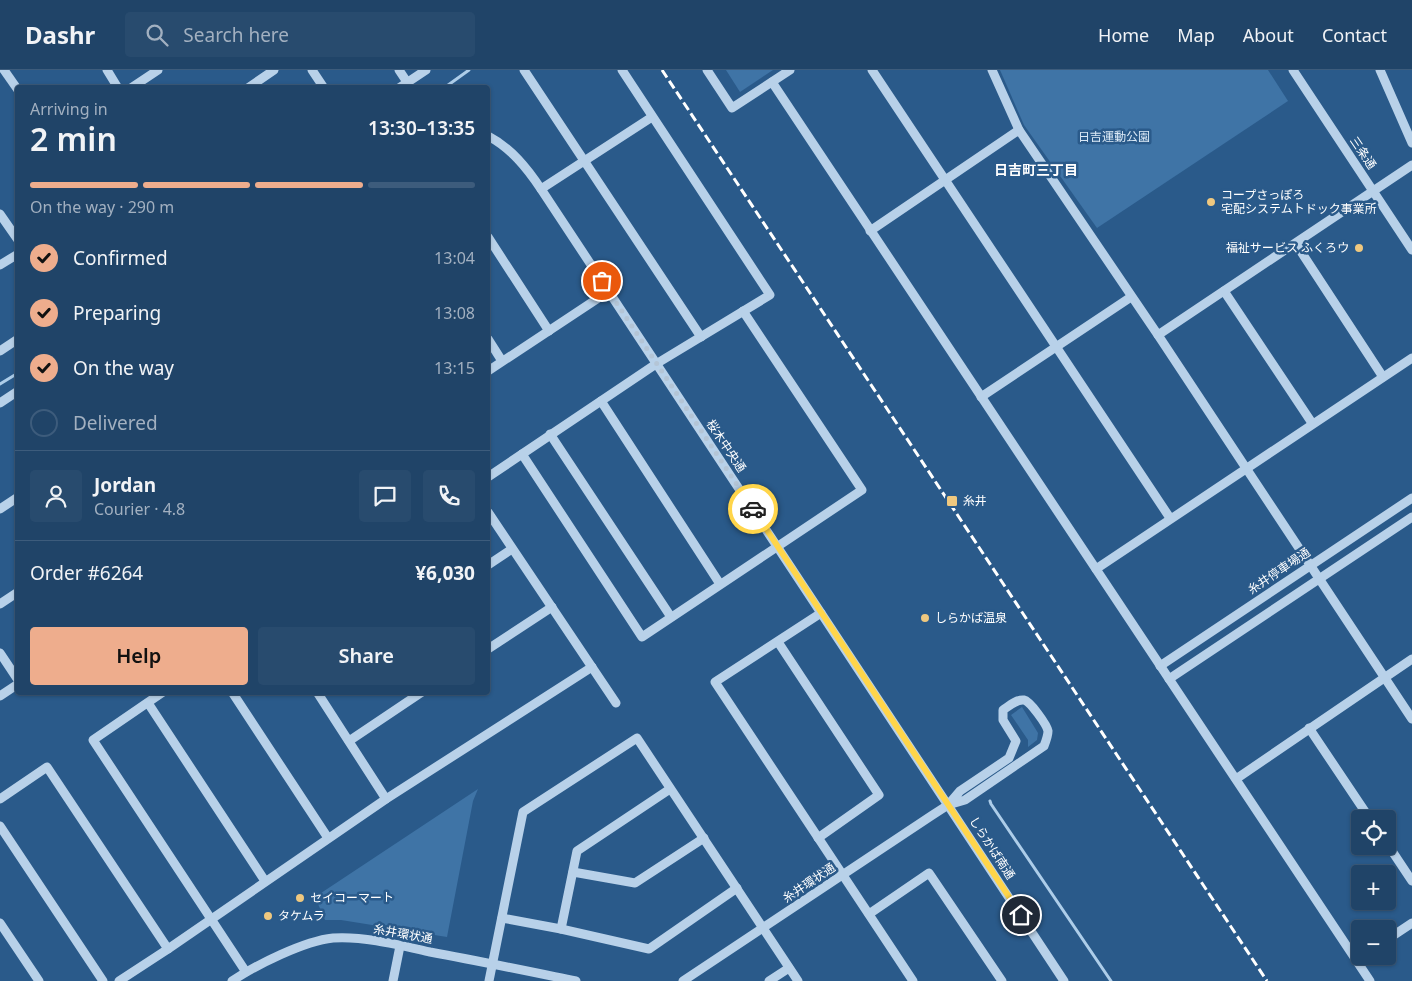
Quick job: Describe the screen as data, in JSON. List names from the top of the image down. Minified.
{"streets":{"street":["三条通","桜木中央通","糸井停車場通","しらかば南通","糸井環状通"]},"crossings":[["桜木中央通","しらかば南通"],["桜木中央通","糸井環状通"],["しらかば南通","糸井環状通"]],"districts":["日吉町三丁目"],"parks":["日吉運動公園"],"places":{"other":["コープさっぽろ 宅配システムトドック事業所","福祉サービス ふくろウ","しらかば温泉","セイコーマート","タケムラ"],"transit":["糸井"]},"page":{"header":"Dashr","search":"Search here","nav":["Home","Map","About","Contact"],"heading":["2 min","Arriving in","13:30–13:35"],"panel":["Jordan","Courier · 4.8","Order #6264","¥6,030"],"bar":"On the way · 290 m","list":[["Confirmed","13:04"],["Preparing","13:08"],["On the way","13:15"],"Delivered"],"buttons":["Help","Share"],"map_buttons":["+","−"]}}
